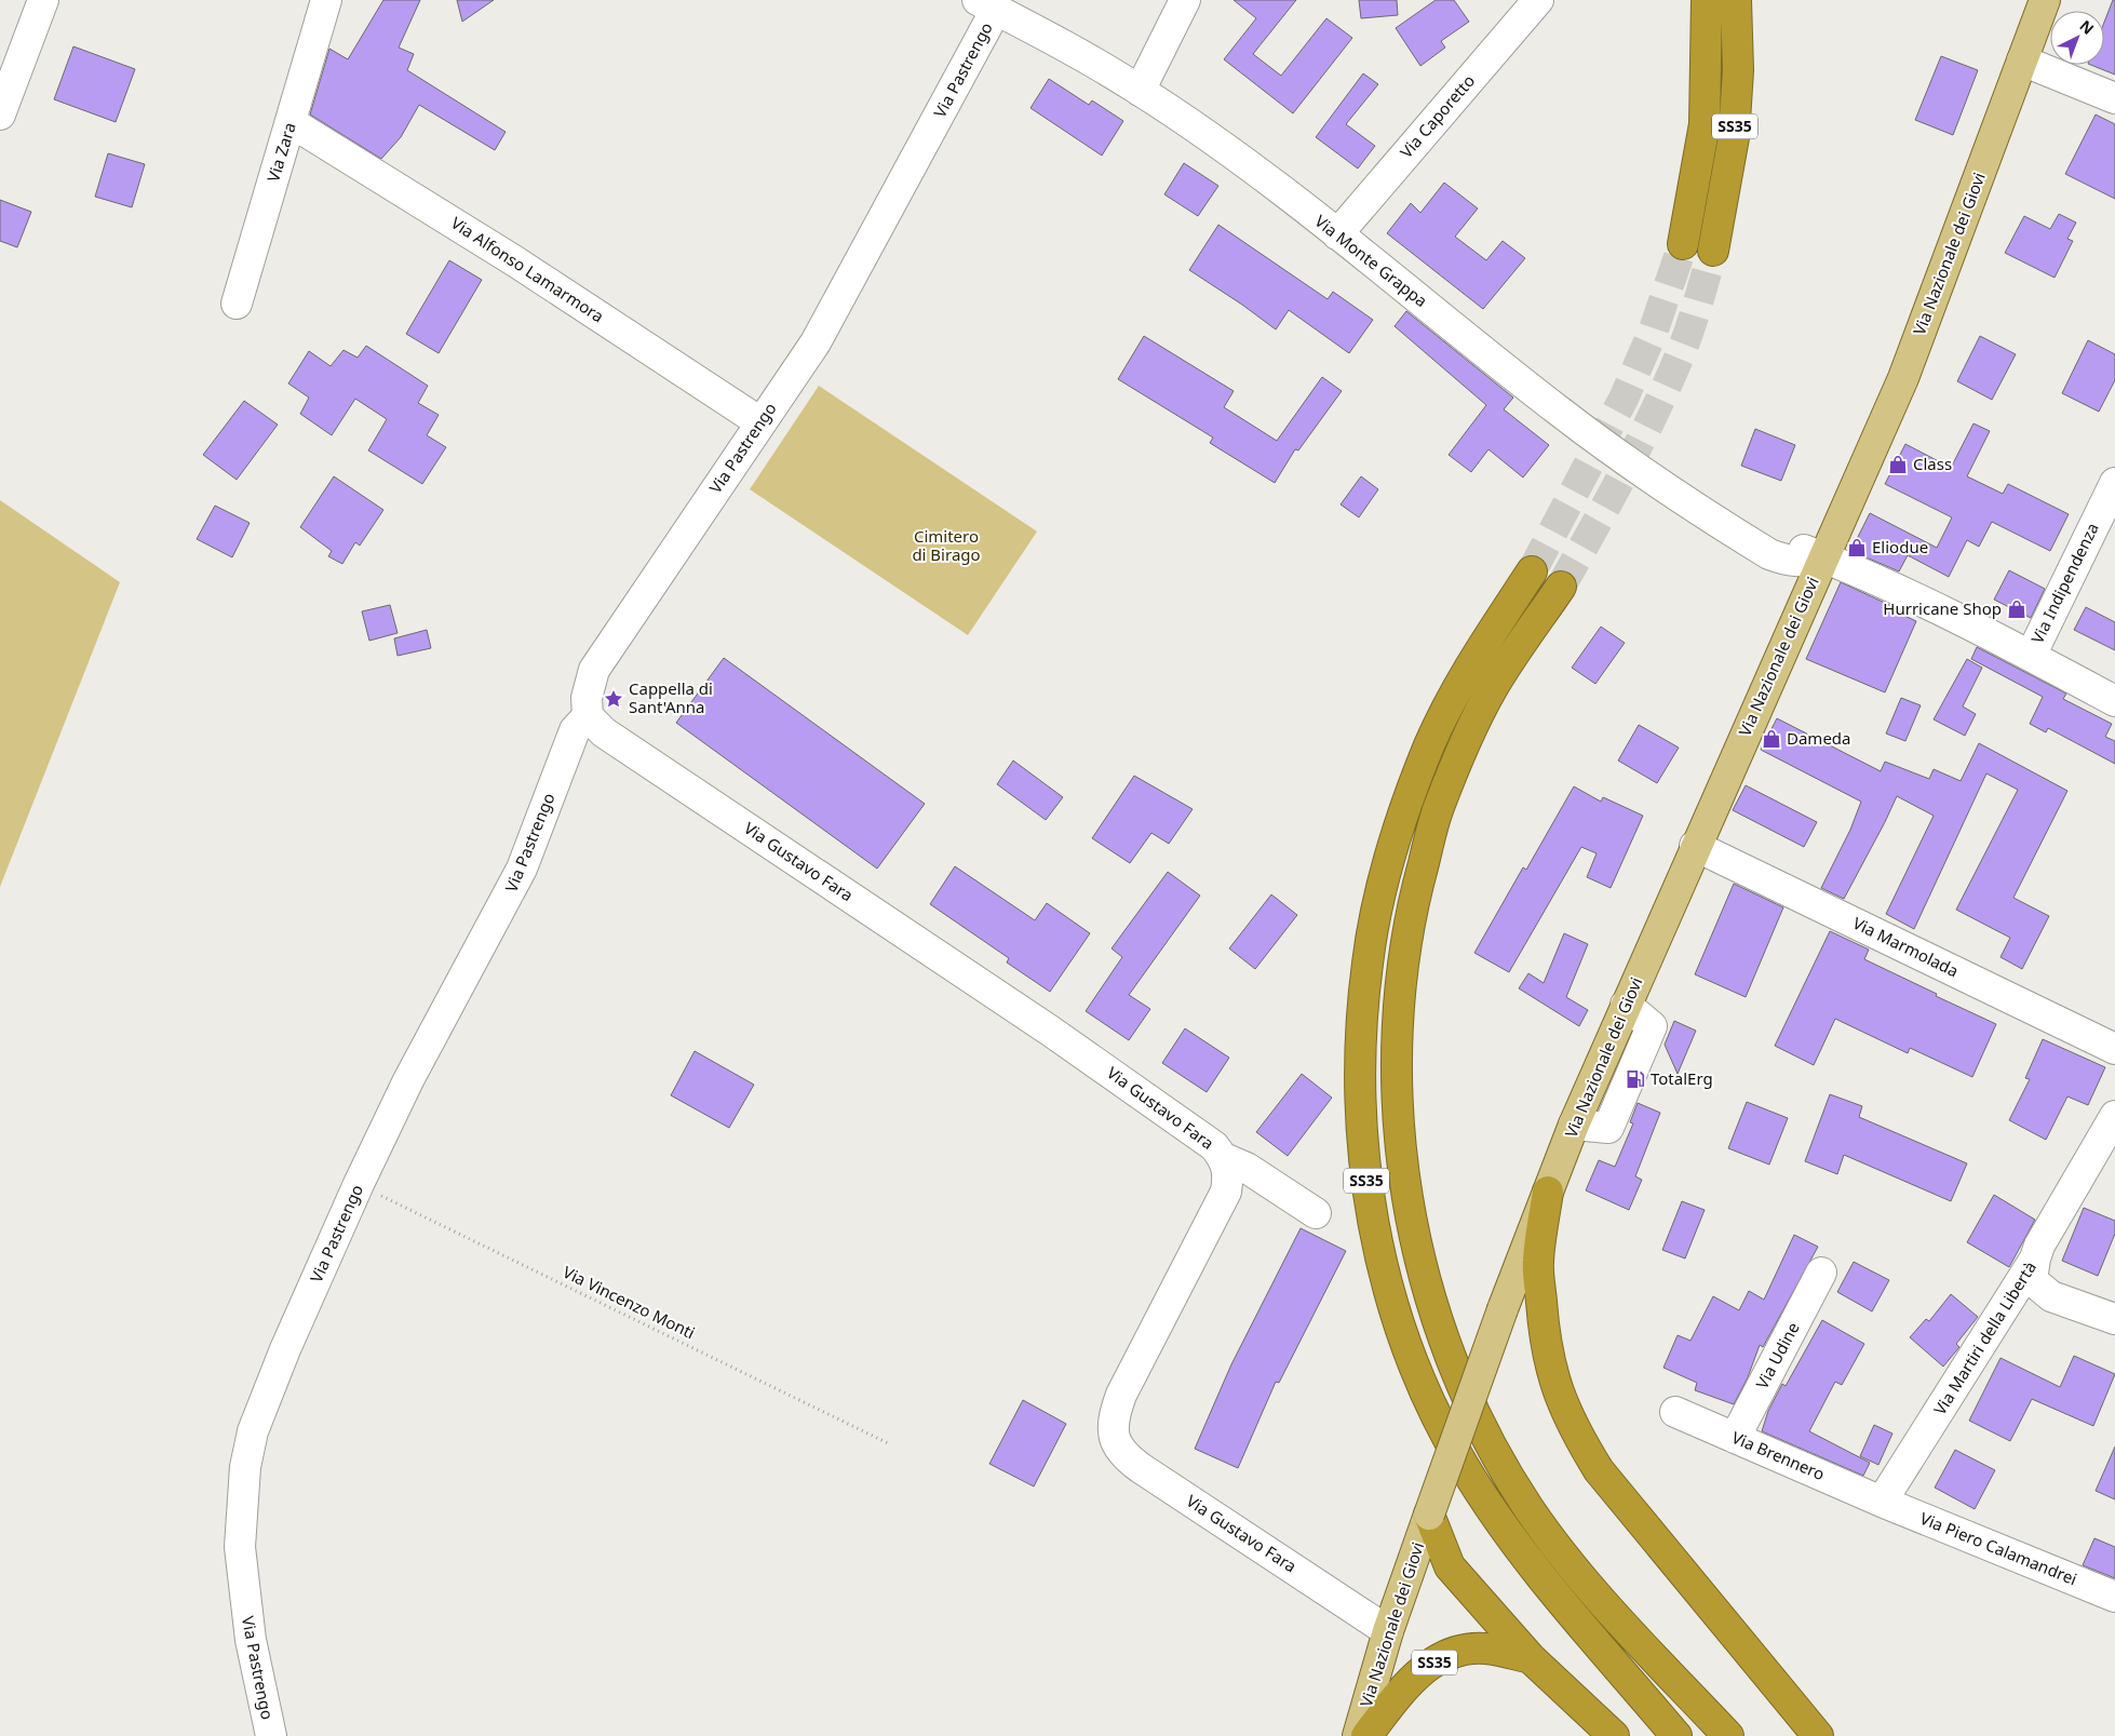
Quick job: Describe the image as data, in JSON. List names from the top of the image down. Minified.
{"streets":{"highway":["SS35"],"main road":["Via Nazionale dei Giovi"],"street":["Via Pastrengo","Via Caporetto","Via Zara","Via Monte Grappa","Via Alfonso Lamarmora","Via Indipendenza","Via Gustavo Fara","Via Marmolada","Via Martiri della Libertà","Via Udine","Via Brennero","Via Piero Calamandrei"],"path":["Via Vincenzo Monti"]},"crossings":[["Via Pastrengo","Via Monte Grappa"],["Via Pastrengo","Via Alfonso Lamarmora"],["Via Pastrengo","Via Gustavo Fara"],["Via Pastrengo","Via Vincenzo Monti"],["Via Caporetto","Via Monte Grappa"],["Via Zara","Via Alfonso Lamarmora"],["Via Nazionale dei Giovi","Via Monte Grappa"],["Via Nazionale dei Giovi","Via Gustavo Fara"],["Via Nazionale dei Giovi","Via Marmolada"],["Via Monte Grappa","Via Indipendenza"],["Via Martiri della Libertà","Via Brennero"],["Via Martiri della Libertà","Via Piero Calamandrei"],["Via Udine","Via Brennero"],["Via Brennero","Via Piero Calamandrei"]],"parks":["Cimitero di Birago"],"places":{"shop":["Class","Eliodue","Hurricane Shop","Dameda"],"place":["Cappella di Sant'Anna"],"fuel station":["TotalErg"]},"north":"top right"}
